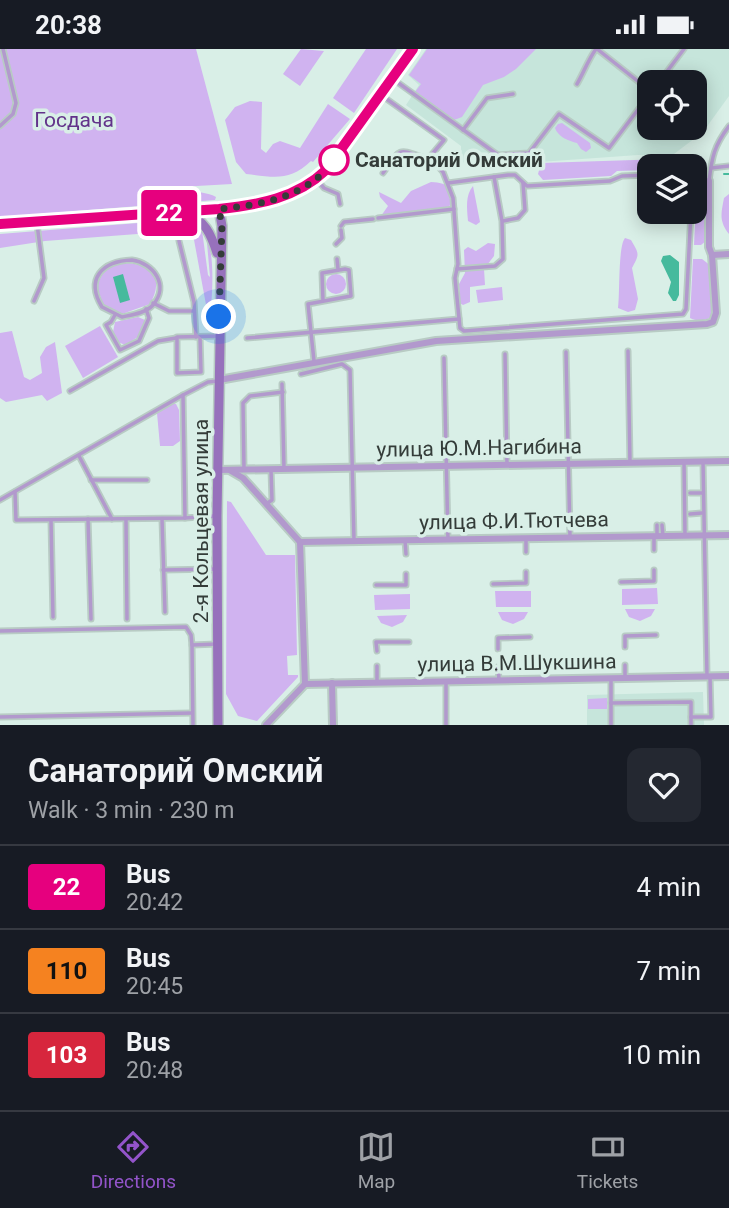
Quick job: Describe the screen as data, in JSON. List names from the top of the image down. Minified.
{"streets":{"main road":["2-я Кольцевая улица"],"street":["улица Ю.М.Нагибина","улица Ф.И.Тютчева","улица В.М.Шукшина"]},"crossings":[["улица Ю.М.Нагибина","2-я Кольцевая улица"]],"parks":["Госдача"],"places":["Санаторий Омский"],"lines":["bus line 22"],"page":{"status":"20:38","on_map":"22","heading":["Санаторий Омский","Walk · 3 min · 230 m"],"list":[{"mark":"22","name":"Bus","note":"20:42","value":"4 min"},{"mark":"110","name":"Bus","note":"20:45","value":"7 min"},{"mark":"103","name":"Bus","note":"20:48","value":"10 min"}],"tabs":["Directions","Map","Tickets"]}}
